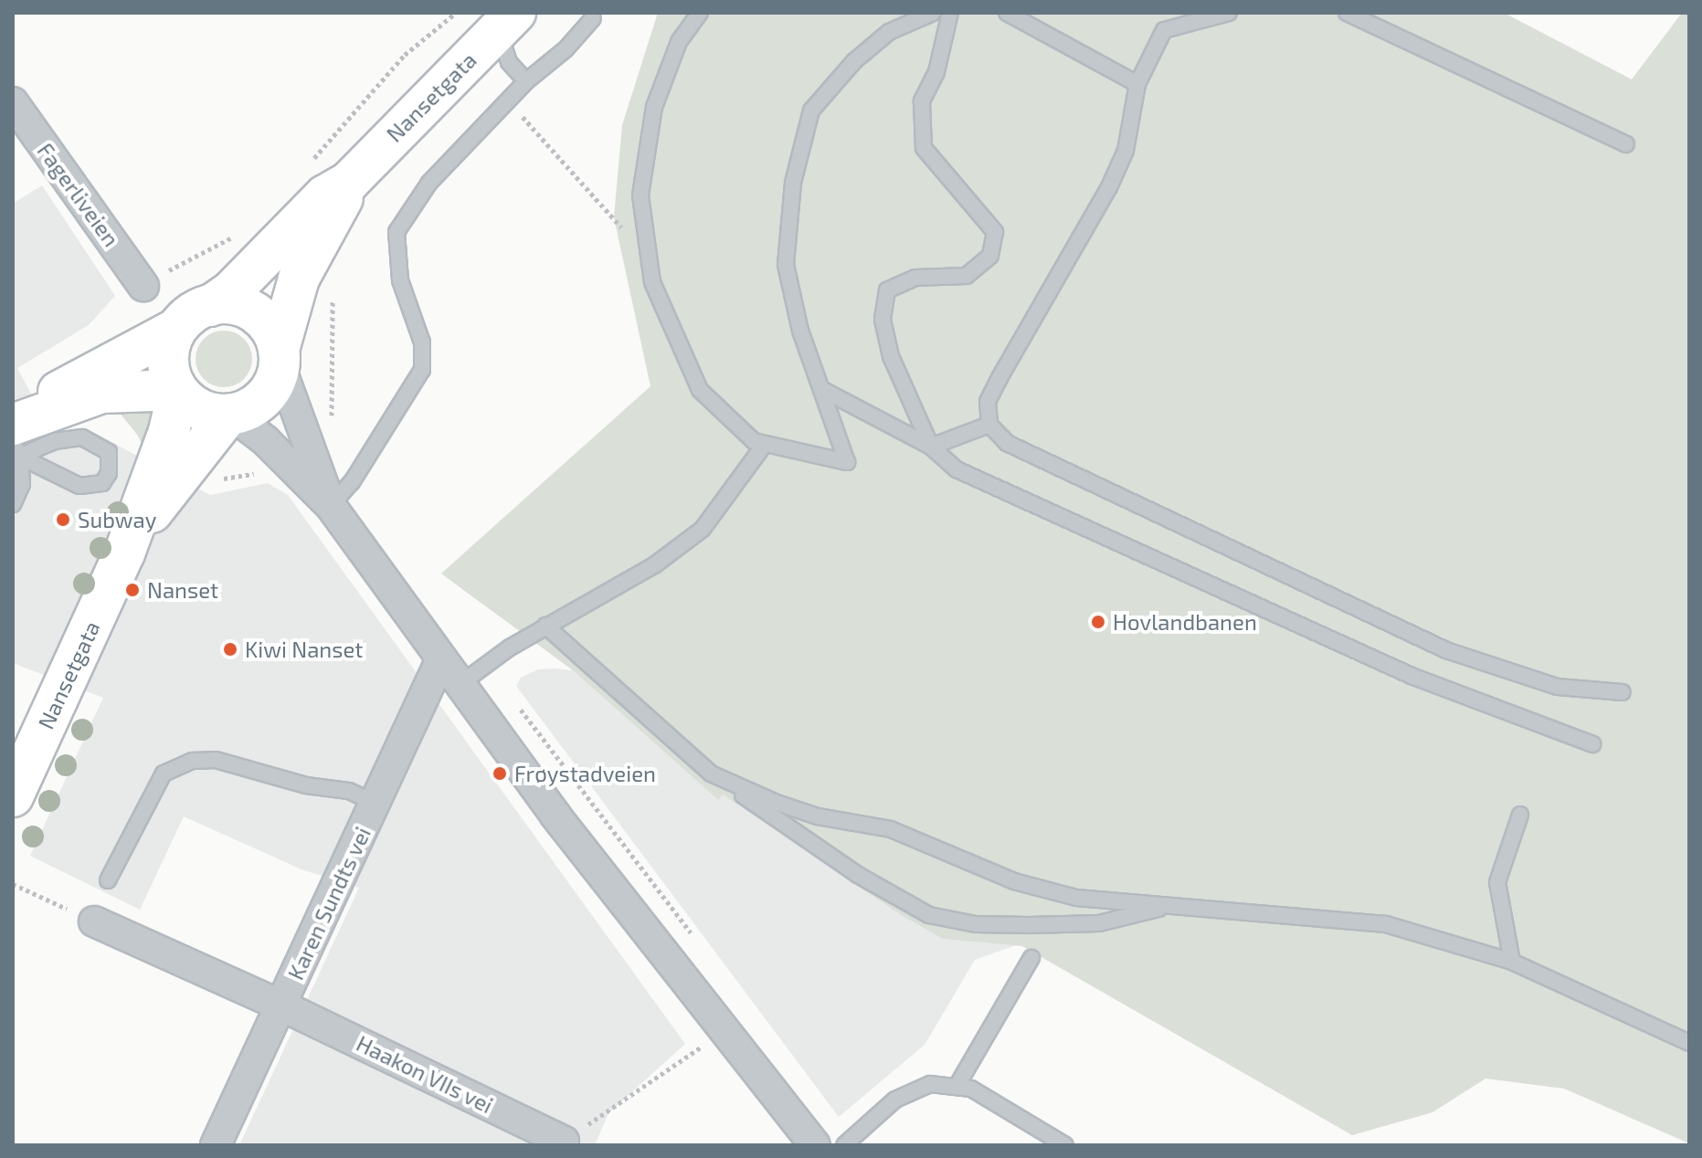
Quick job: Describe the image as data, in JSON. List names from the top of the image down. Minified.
{"streets":{"main road":["Nansetgata"],"street":["Fagerliveien","Karen Sundts vei","Haakon VIIs vei"]},"crossings":[["Karen Sundts vei","Haakon VIIs vei"]],"places":["Subway","Nanset","Hovlandbanen","Kiwi Nanset","Frøystadveien"]}
